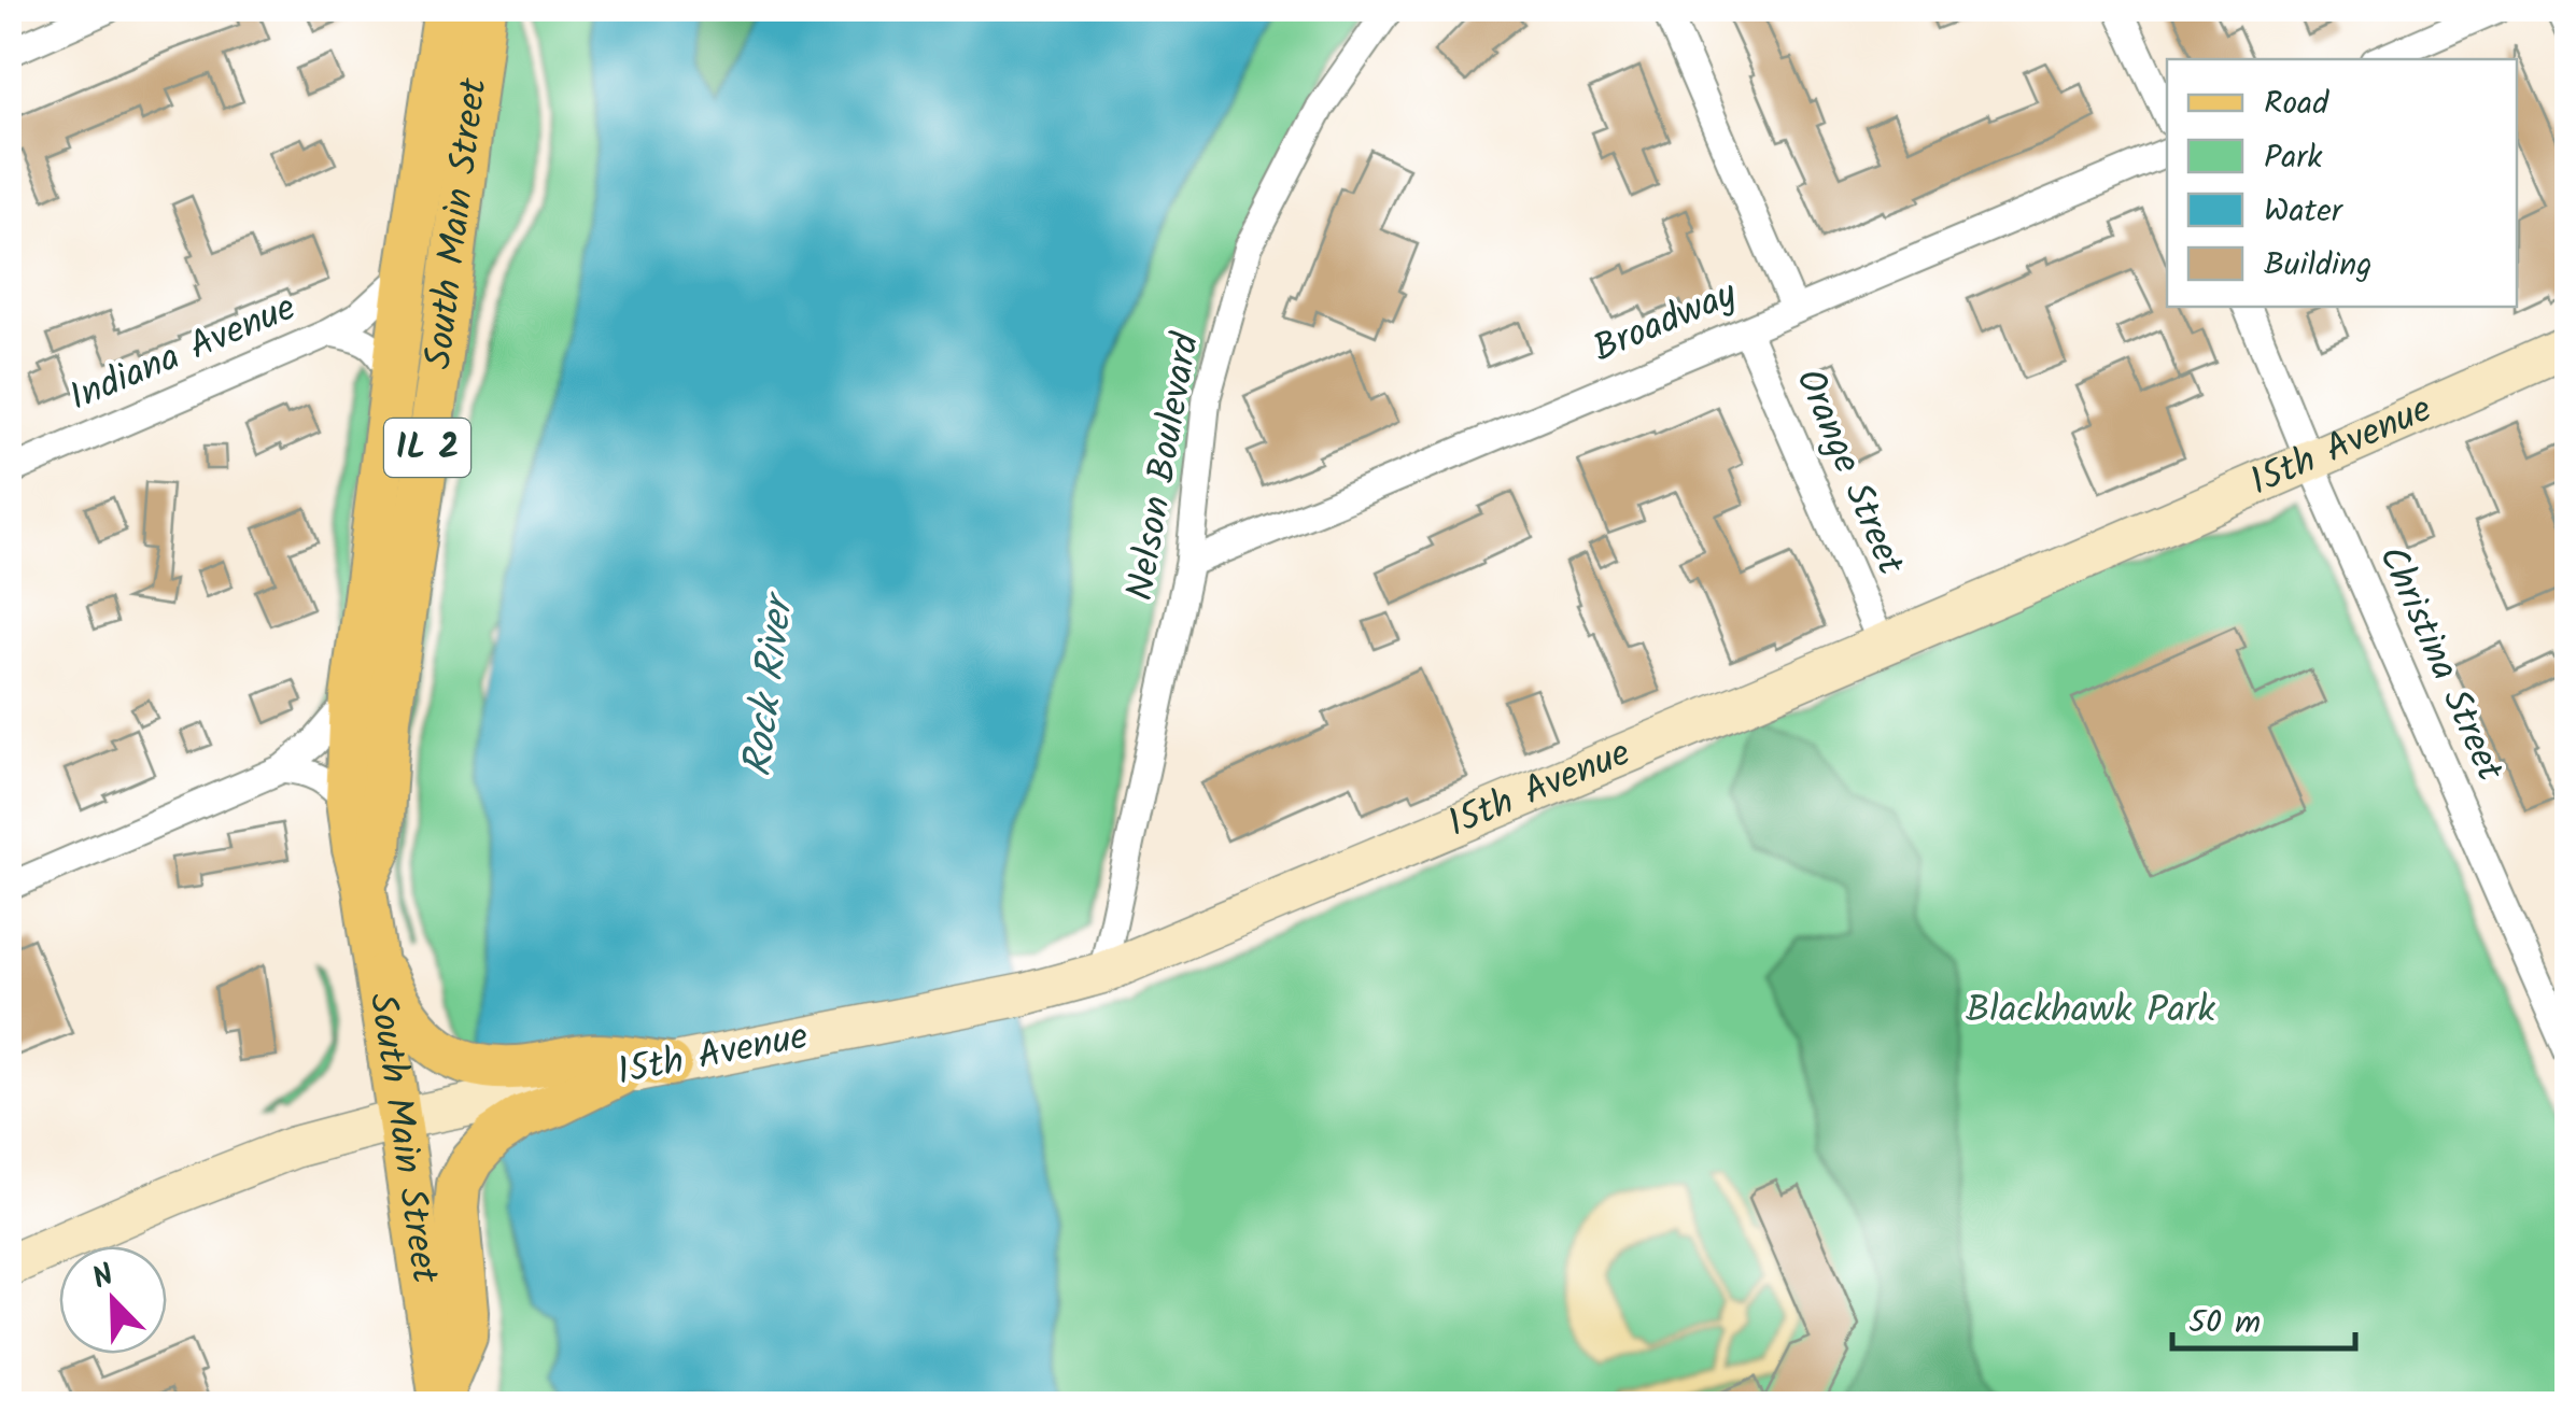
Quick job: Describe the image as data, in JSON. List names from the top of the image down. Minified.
{"streets":{"main road":["South Main Street","IL 2","15th Avenue"],"street":["Broadway","Indiana Avenue","Nelson Boulevard","Orange Street","Christina Street"]},"crossings":[["South Main Street","Indiana Avenue"],["South Main Street","15th Avenue"],["Broadway","Nelson Boulevard"],["Broadway","Orange Street"],["15th Avenue","Nelson Boulevard"],["15th Avenue","Orange Street"],["15th Avenue","Christina Street"]],"water":["Rock River"],"parks":["Blackhawk Park"],"legend":["Road","Park","Water","Building"],"scale_bar":"50 m","north":"top left"}
